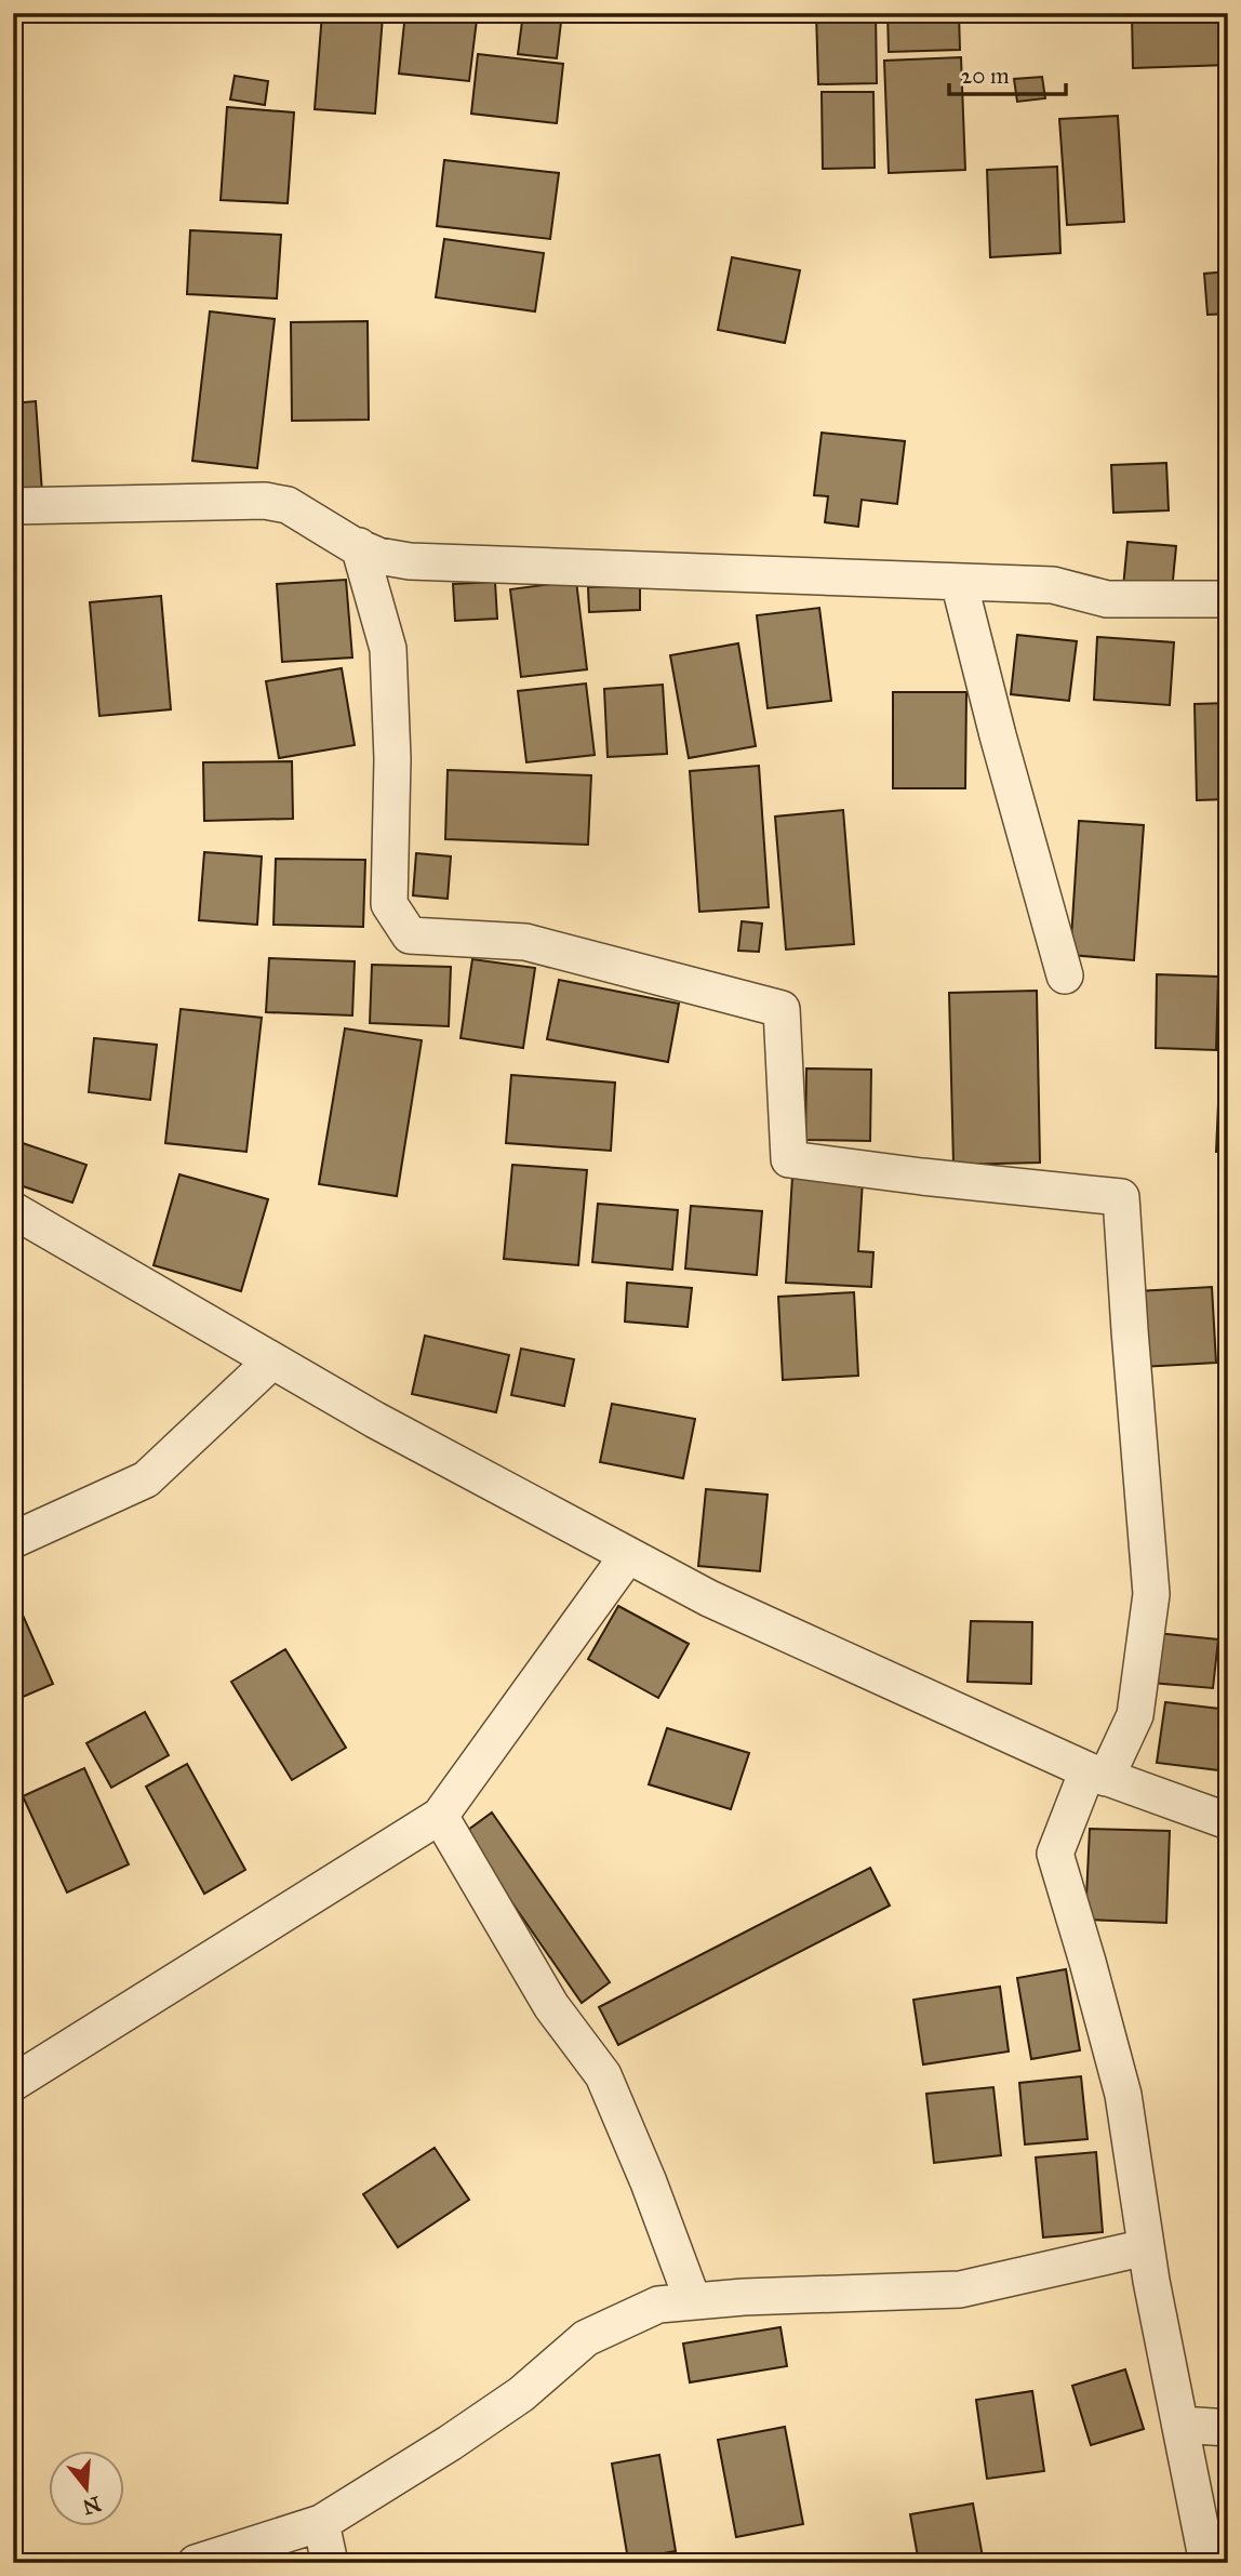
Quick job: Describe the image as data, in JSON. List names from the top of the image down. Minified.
{"scale_bar":"20 m","north":"bottom"}
